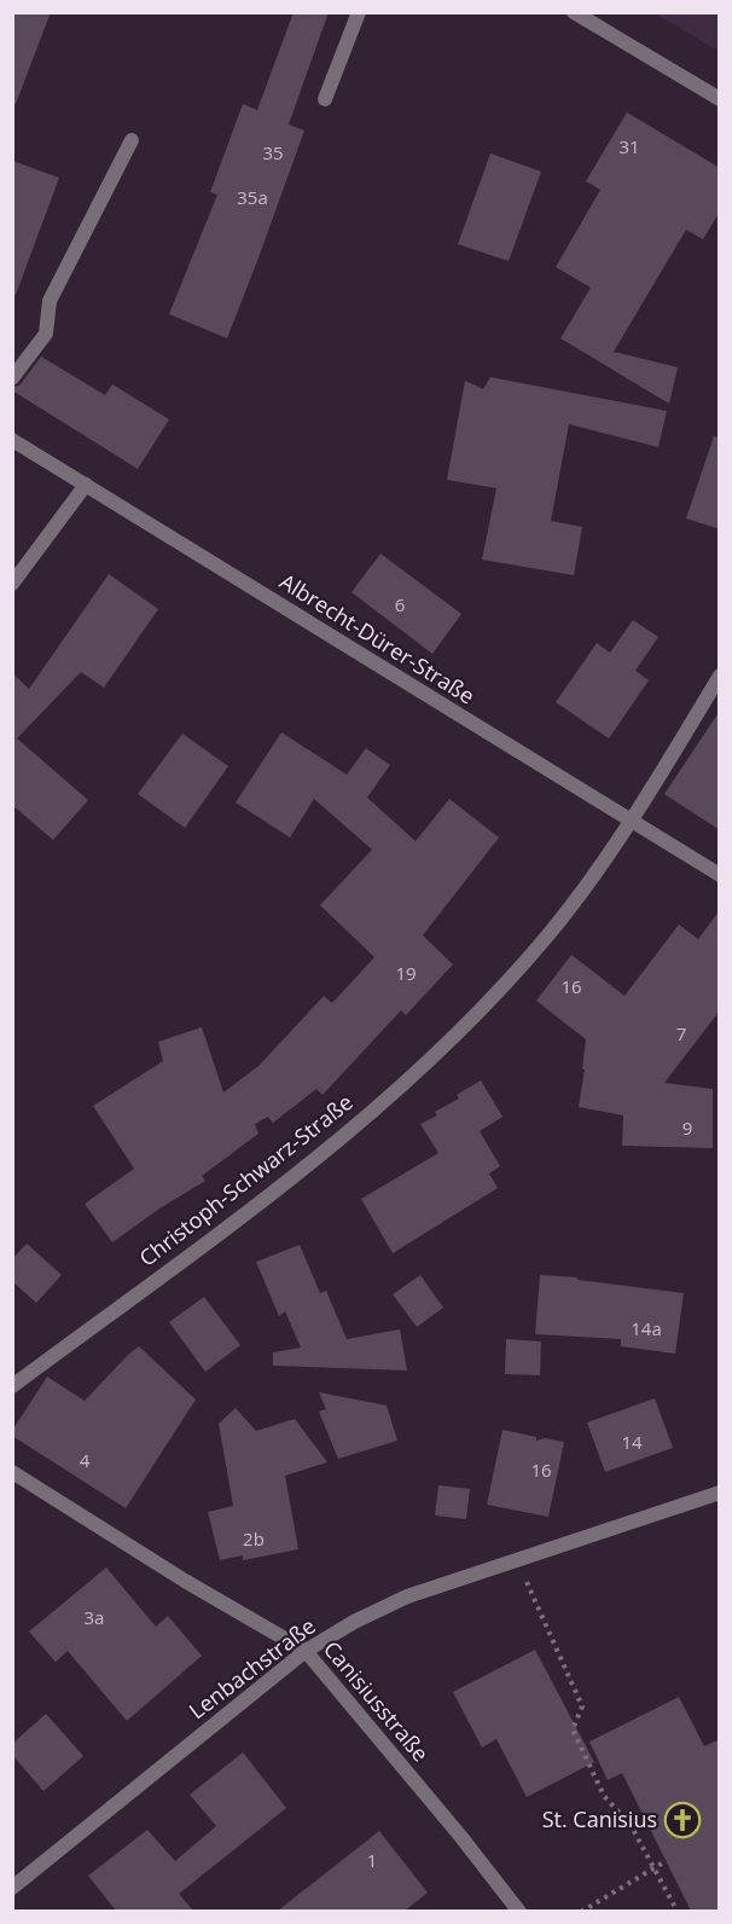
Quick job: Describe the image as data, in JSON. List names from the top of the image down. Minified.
{"streets":{"street":["Albrecht-Dürer-Straße","Christoph-Schwarz-Straße","Lenbachstraße","Canisiusstraße"]},"crossings":[["Albrecht-Dürer-Straße","Christoph-Schwarz-Straße"],["Lenbachstraße","Canisiusstraße"]],"places":{"church":["St. Canisius"]},"house_numbers":["31","35","35a","6","19","16","7","9","14a","14","4","16","2b","3a","1"]}
